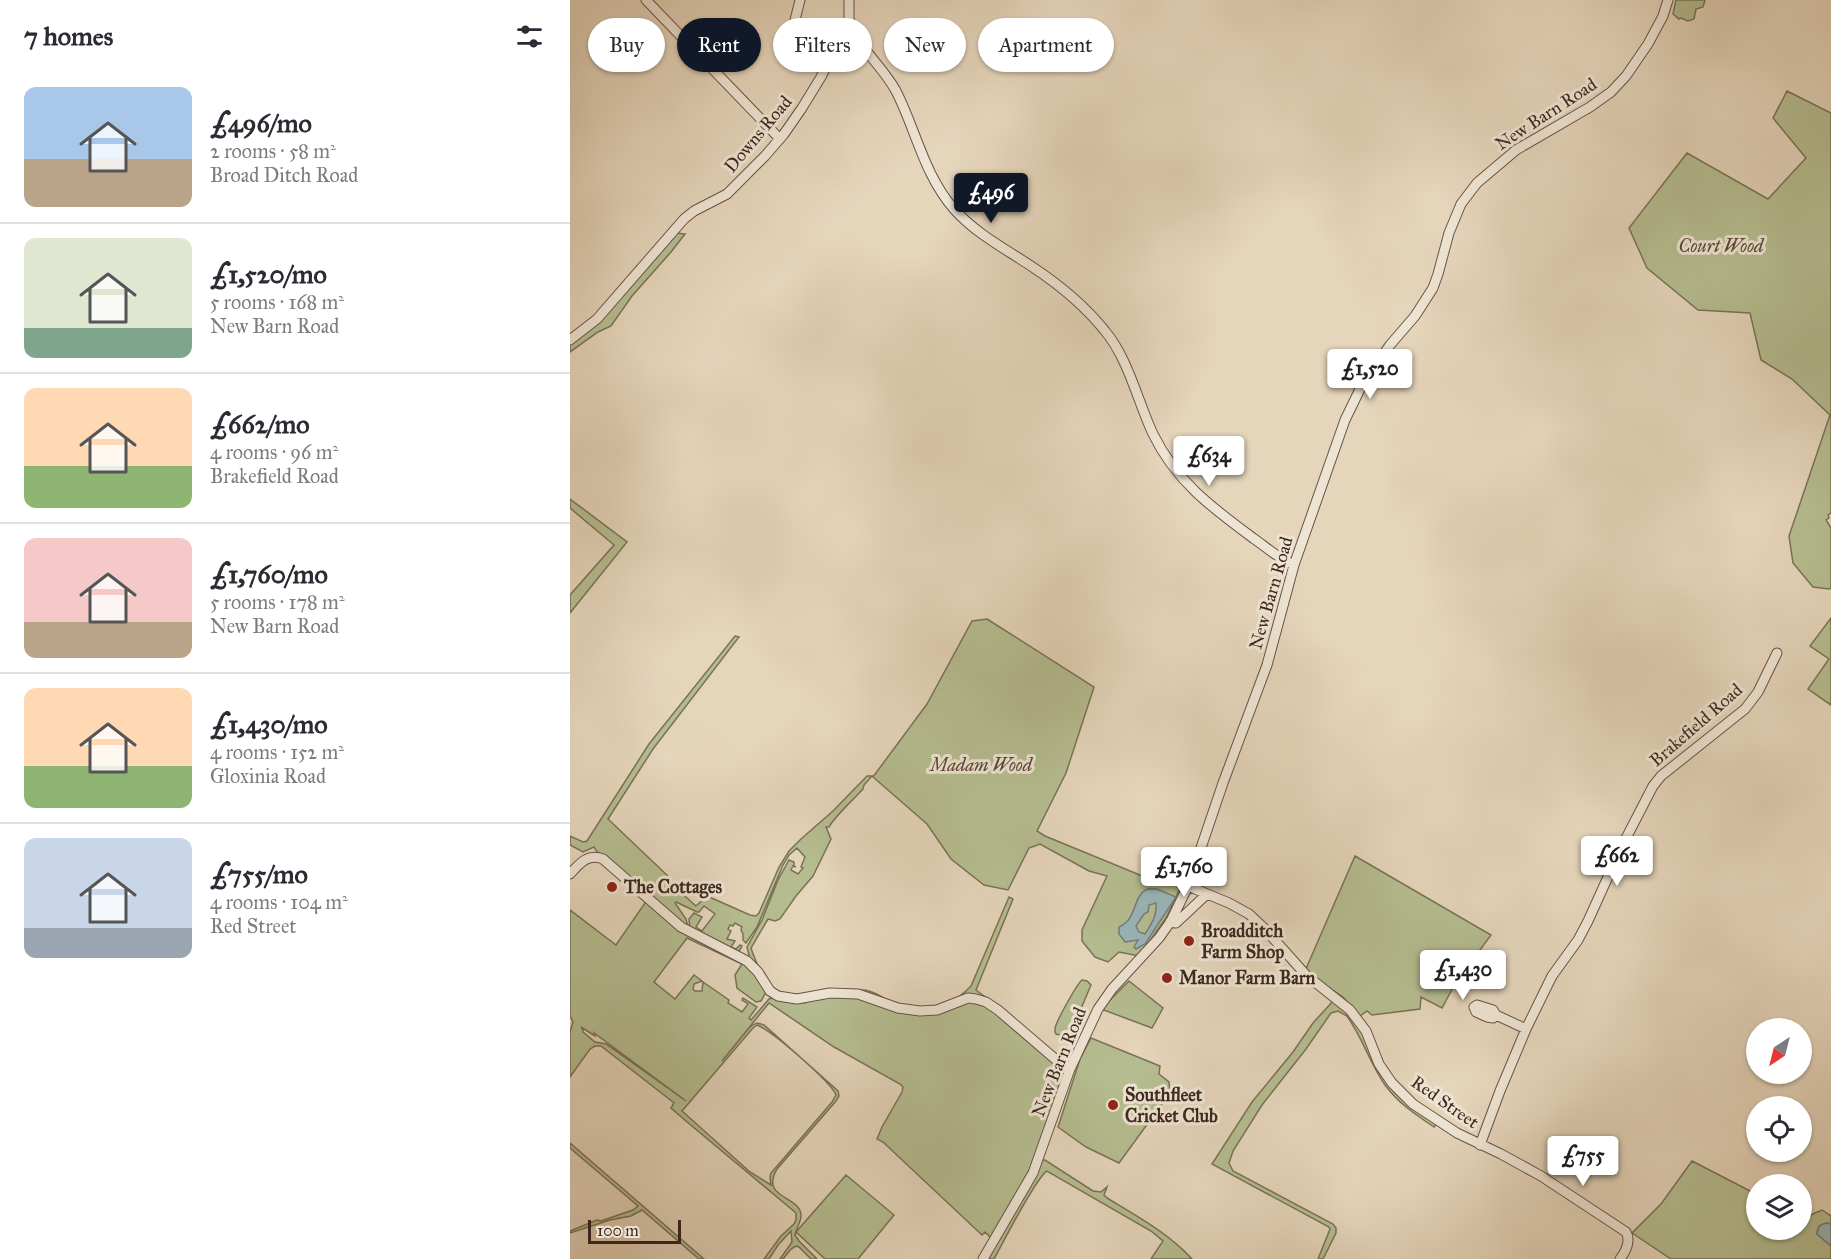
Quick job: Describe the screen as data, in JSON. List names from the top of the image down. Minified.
{"streets":{"street":["New Barn Road","Downs Road","Brakefield Road","Red Street"]},"crossings":[["New Barn Road","Red Street"],["Brakefield Road","Red Street"]],"parks":["Court Wood","Madam Wood"],"places":["The Cottages","Broadditch Farm Shop","Manor Farm Barn","Southfleet Cricket Club"],"scale_bar":"100 m","north":"bottom left","page":{"heading":"7 homes","chip":["Buy","Rent","Filters","New","Apartment"],"list":[{"name":"£496/mo","note":"2 rooms · 58 m² · Broad Ditch Road"},{"name":"£1,520/mo","note":"5 rooms · 168 m² · New Barn Road"},{"name":"£662/mo","note":"4 rooms · 96 m² · Brakefield Road"},{"name":"£1,760/mo","note":"5 rooms · 178 m² · New Barn Road"},{"name":"£1,430/mo","note":"4 rooms · 152 m² · Gloxinia Road"},{"name":"£755/mo","note":"4 rooms · 104 m² · Red Street"}],"price":["£496","£1,520","£634","£662","£1,760","£1,430","£755"],"scale":"100 m"}}
